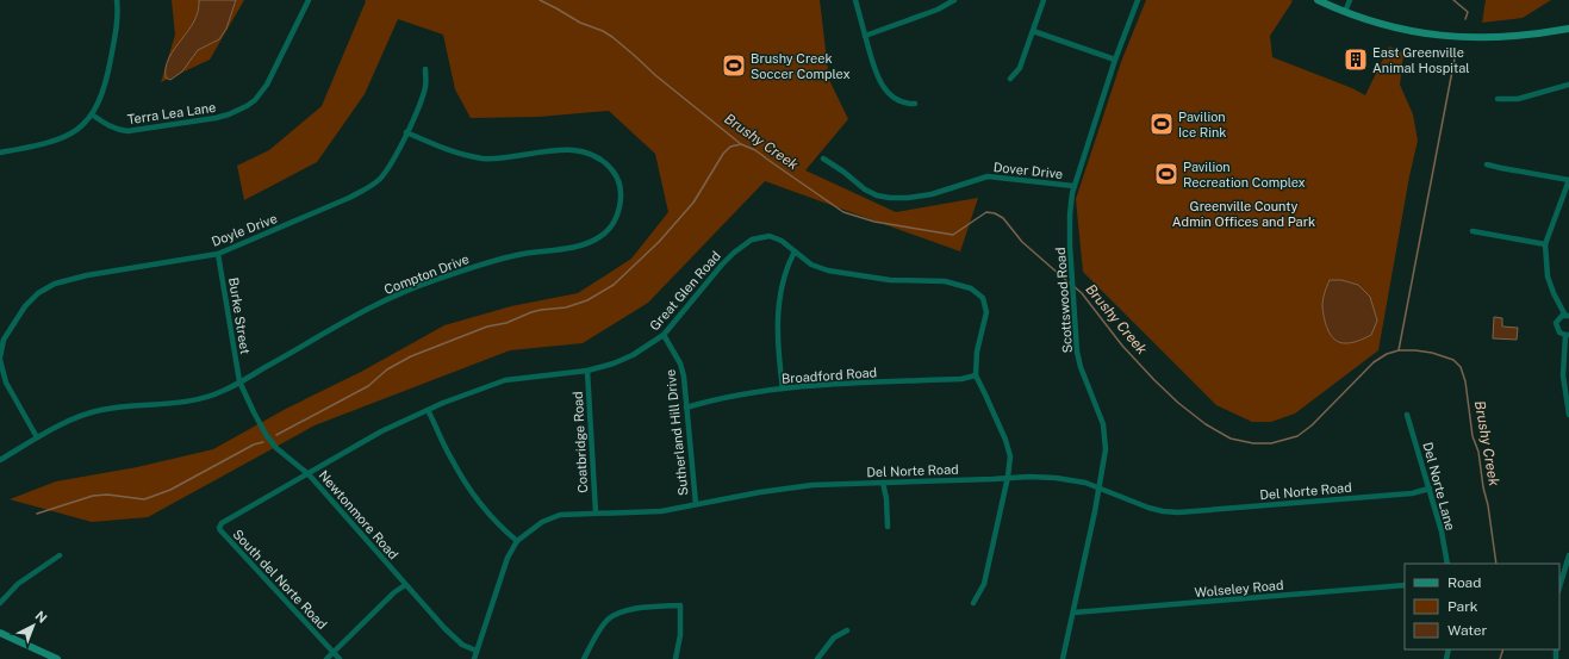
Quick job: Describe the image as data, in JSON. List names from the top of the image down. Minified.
{"streets":{"street":["Terra Lea Lane","Dover Drive","Doyle Drive","Compton Drive","Great Glen Road","Scottswood Road","Burke Street","Broadford Road","Sutherland Hill Drive","Coatbridge Road","Del Norte Road","Del Norte Lane","Newtonmore Road","South del Norte Road","Wolseley Road"]},"crossings":[["Dover Drive","Scottswood Road"],["Doyle Drive","Compton Drive"],["Doyle Drive","Burke Street"],["Compton Drive","Burke Street"],["Compton Drive","Newtonmore Road"],["Great Glen Road","Broadford Road"],["Great Glen Road","Sutherland Hill Drive"],["Great Glen Road","Coatbridge Road"],["Great Glen Road","Del Norte Road"],["Great Glen Road","Newtonmore Road"],["Great Glen Road","South del Norte Road"],["Scottswood Road","Del Norte Road"],["Scottswood Road","Wolseley Road"],["Burke Street","Newtonmore Road"],["Broadford Road","Sutherland Hill Drive"],["Sutherland Hill Drive","Del Norte Road"],["Coatbridge Road","Del Norte Road"],["Del Norte Road","Del Norte Lane"],["Del Norte Road","Newtonmore Road"],["Newtonmore Road","South del Norte Road"]],"water":["Brushy Creek"],"parks":["Greenville County Admin Offices and Park"],"places":{"building":["East Greenville Animal Hospital"],"sports":["Brushy Creek Soccer Complex","Pavilion Ice Rink","Pavilion Recreation Complex"]},"legend":["Road","Park","Water"],"north":"top right"}
